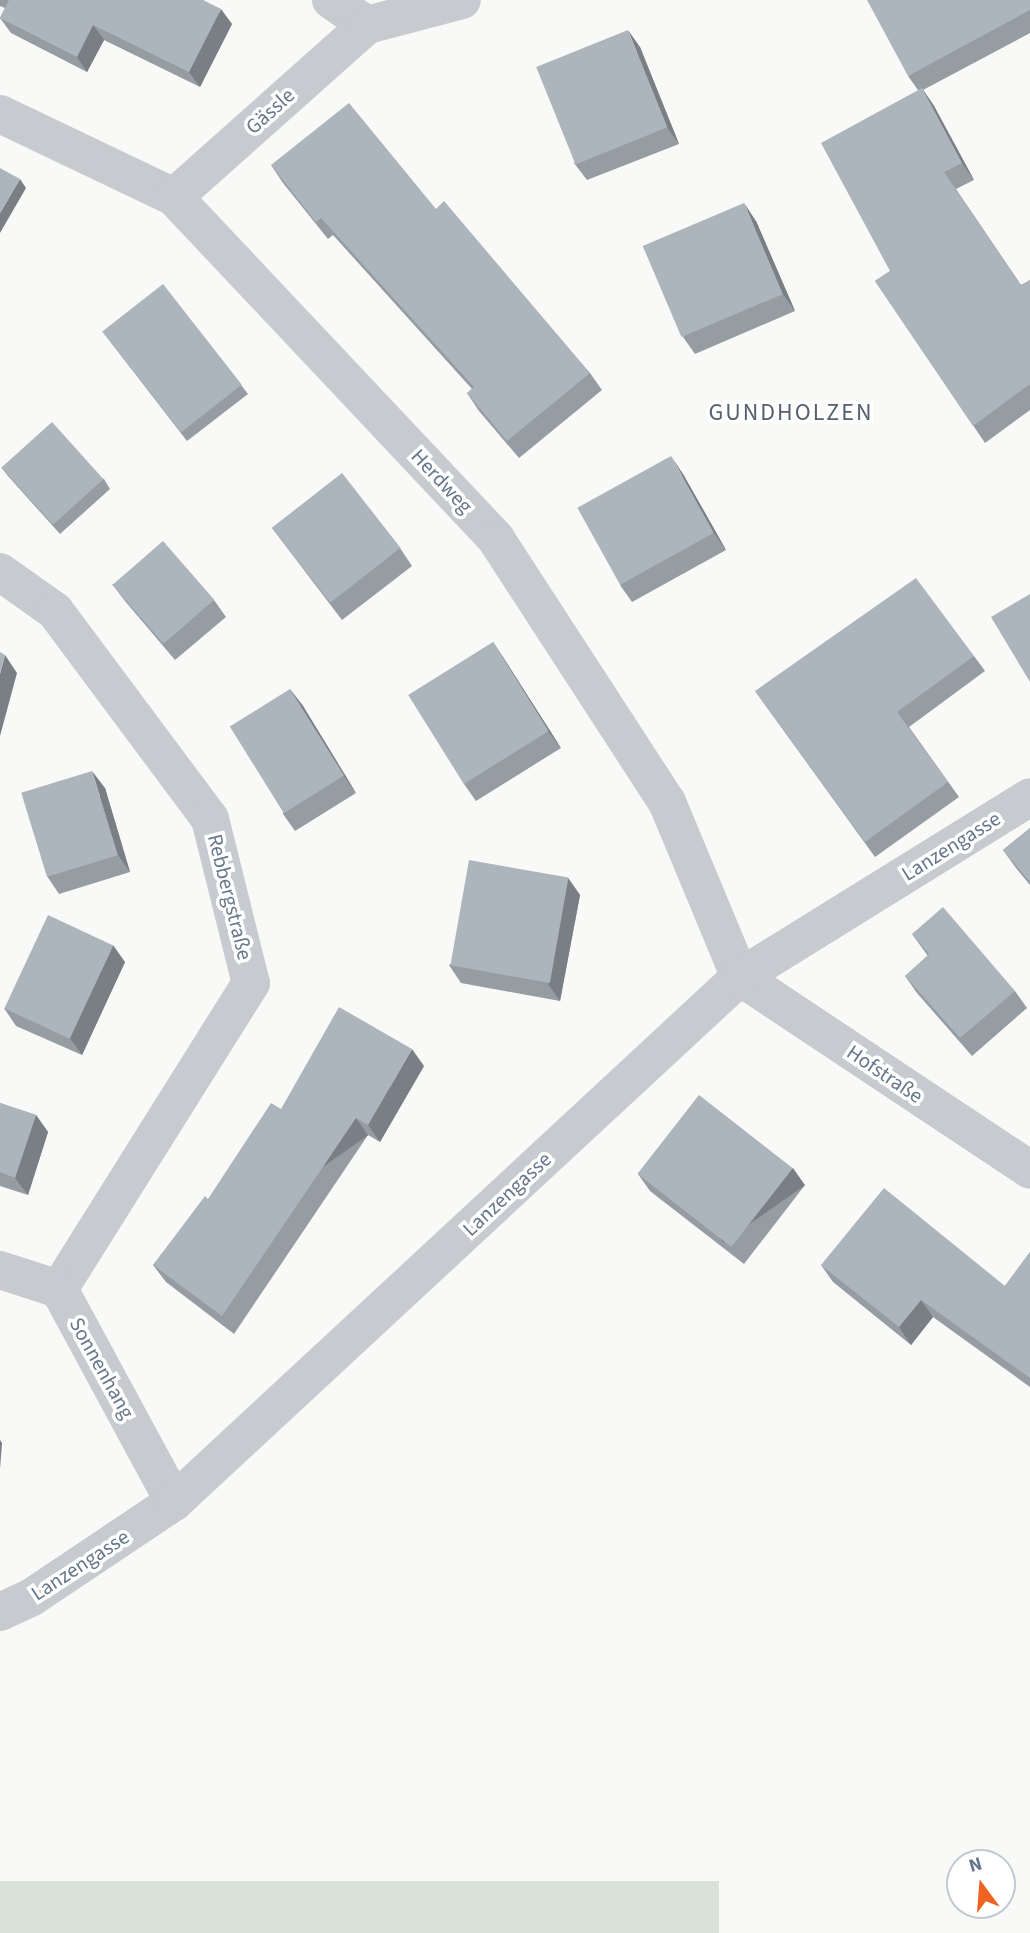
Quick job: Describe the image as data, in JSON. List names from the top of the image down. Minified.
{"streets":{"street":["Gässle","Herdweg","Lanzengasse","Rebbergstraße","Hofstraße","Sonnenhang"]},"crossings":[["Gässle","Herdweg"],["Herdweg","Lanzengasse"],["Herdweg","Hofstraße"],["Lanzengasse","Hofstraße"],["Lanzengasse","Sonnenhang"],["Rebbergstraße","Sonnenhang"]],"districts":["GUNDHOLZEN"],"north":"top"}
